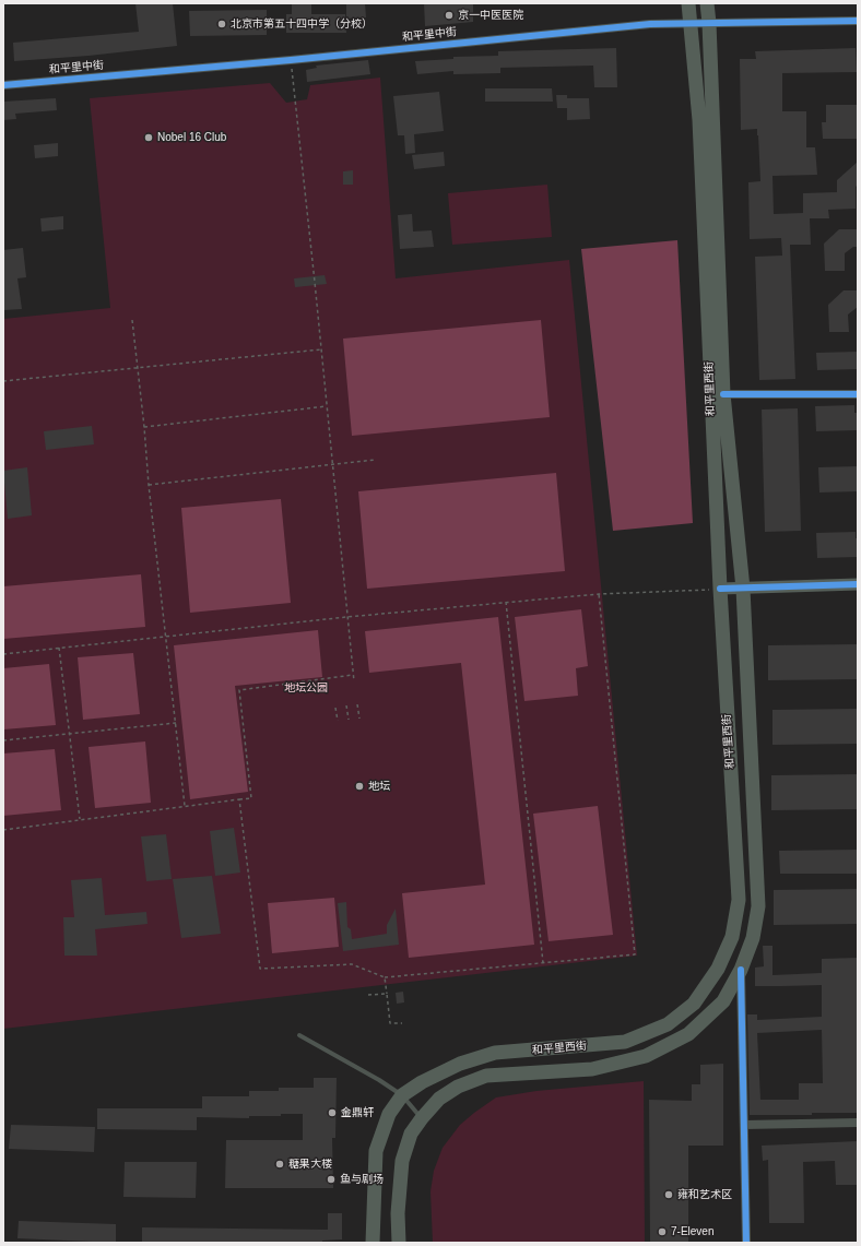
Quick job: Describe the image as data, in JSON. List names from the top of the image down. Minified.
{"streets":{"main road":["和平里西街"],"street":["和平里中街"]},"crossings":[["和平里中街","和平里西街"]],"parks":["地坛公园"],"places":["京一中医医院","北京市第五十四中学（分校）","Nobel 16 Club","地坛","金鼎轩","糖果大楼","鱼与剧场","雍和艺术区","7-Eleven"]}
